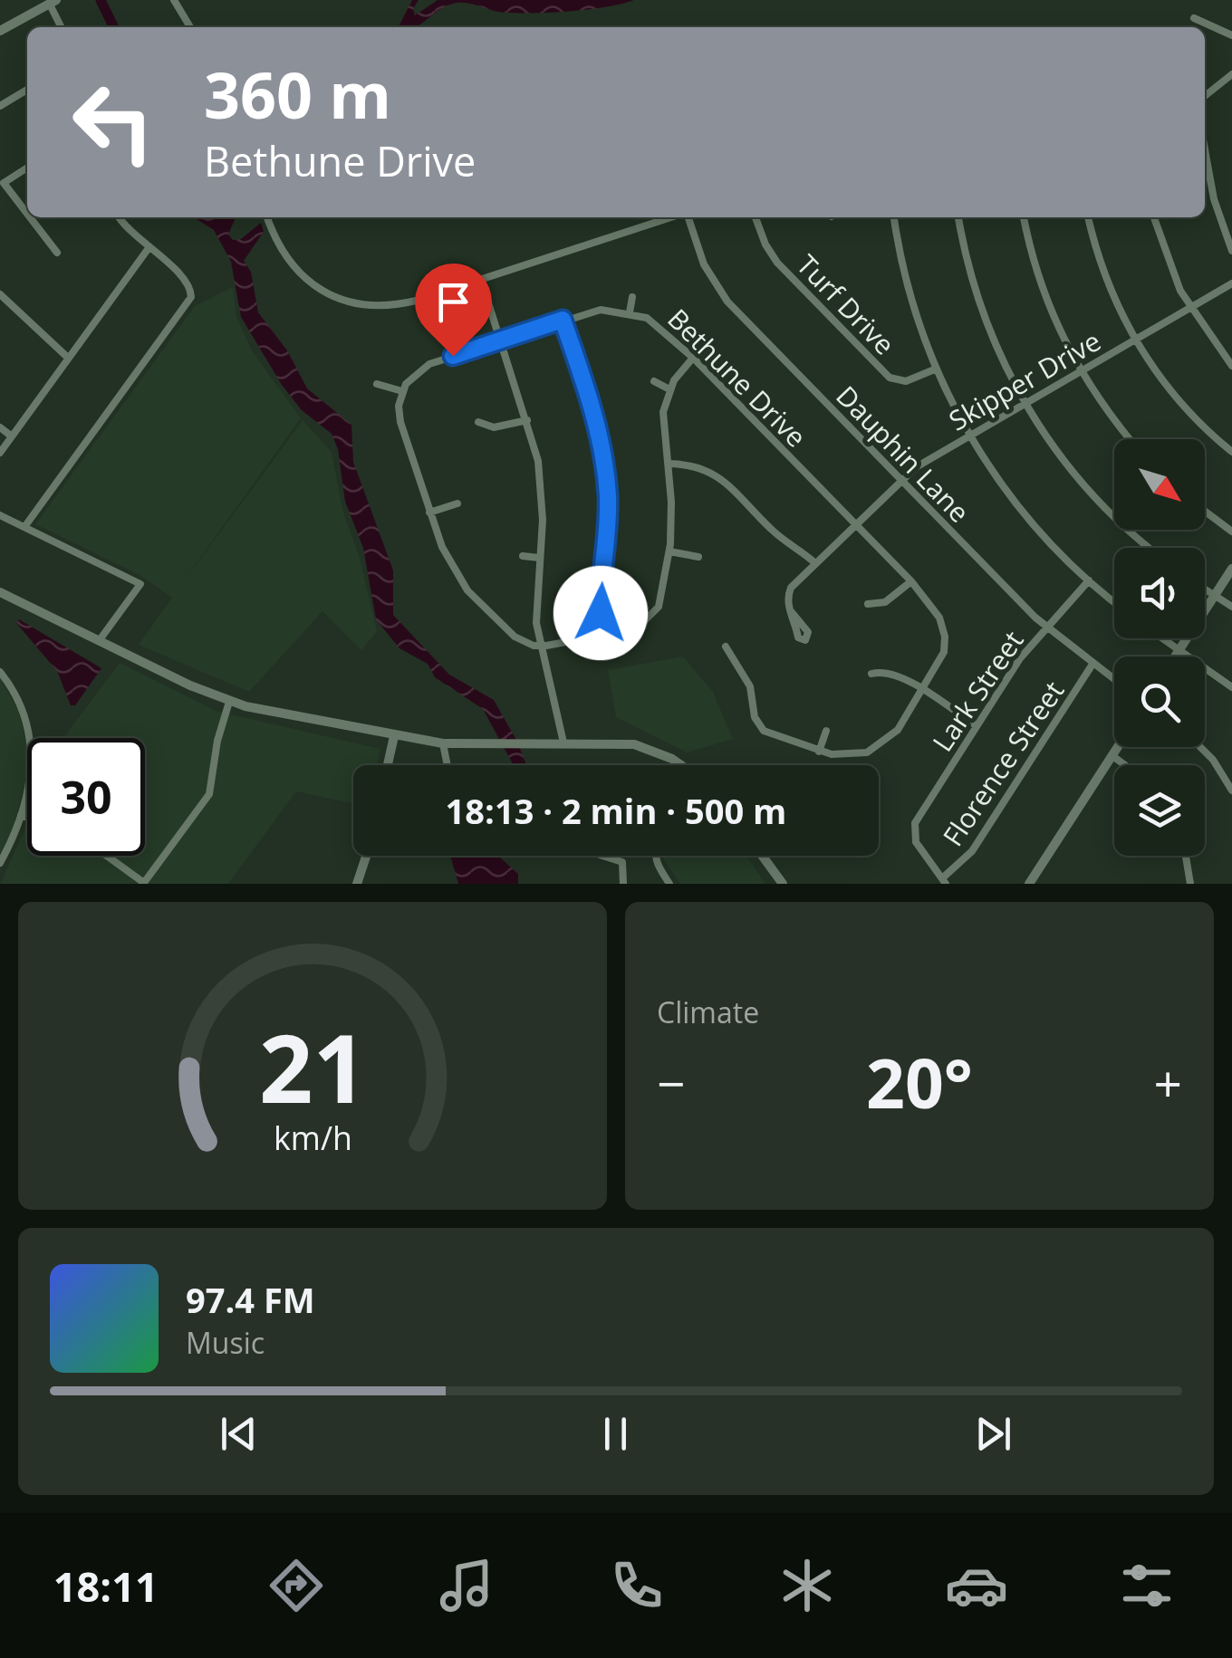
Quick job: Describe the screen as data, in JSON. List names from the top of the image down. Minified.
{"streets":{"street":["Turf Drive","Bethune Drive","Skipper Drive","Dauphin Lane","Lark Street","Florence Street"]},"crossings":[["Bethune Drive","Skipper Drive"],["Skipper Drive","Dauphin Lane"],["Dauphin Lane","Lark Street"],["Dauphin Lane","Florence Street"],["Lark Street","Florence Street"]],"north":"bottom right","page":{"turn":["360 m","Bethune Drive"],"limit":"30","trip":"18:13 · 2 min · 500 m","tile":"Climate","heat":["−","20°","+"],"song":["97.4 FM","Music"],"tabs":"18:11","gauge":["21","km/h"]}}
